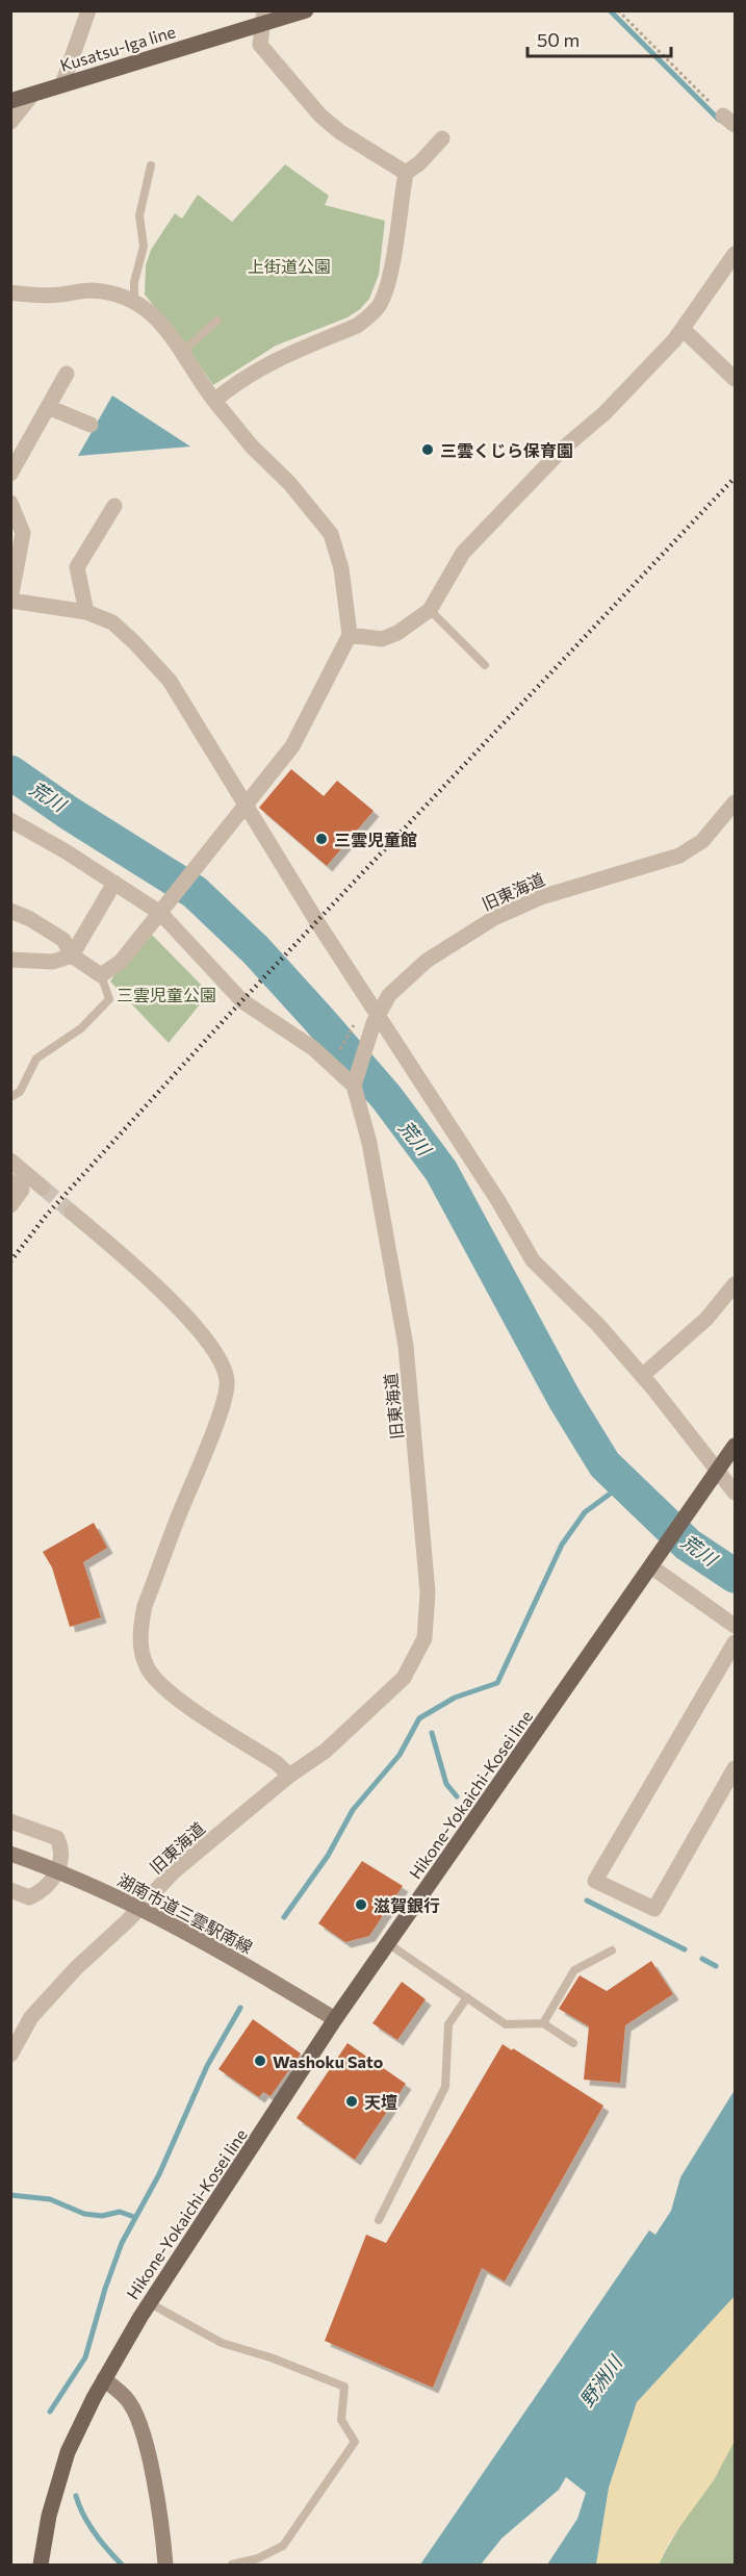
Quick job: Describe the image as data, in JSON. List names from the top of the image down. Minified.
{"streets":{"main road":["Kusatsu-Iga line","Hikone-Yokaichi-Kosei line"],"street":["旧東海道","湖南市道三雲駅南線"]},"crossings":[["旧東海道","湖南市道三雲駅南線"],["Hikone-Yokaichi-Kosei line","湖南市道三雲駅南線"]],"water":["荒川","野洲川"],"parks":["上街道公園","三雲児童公園"],"places":["三雲くじら保育園","三雲児童館","滋賀銀行","Washoku Sato","天壇"],"scale_bar":"50 m"}
